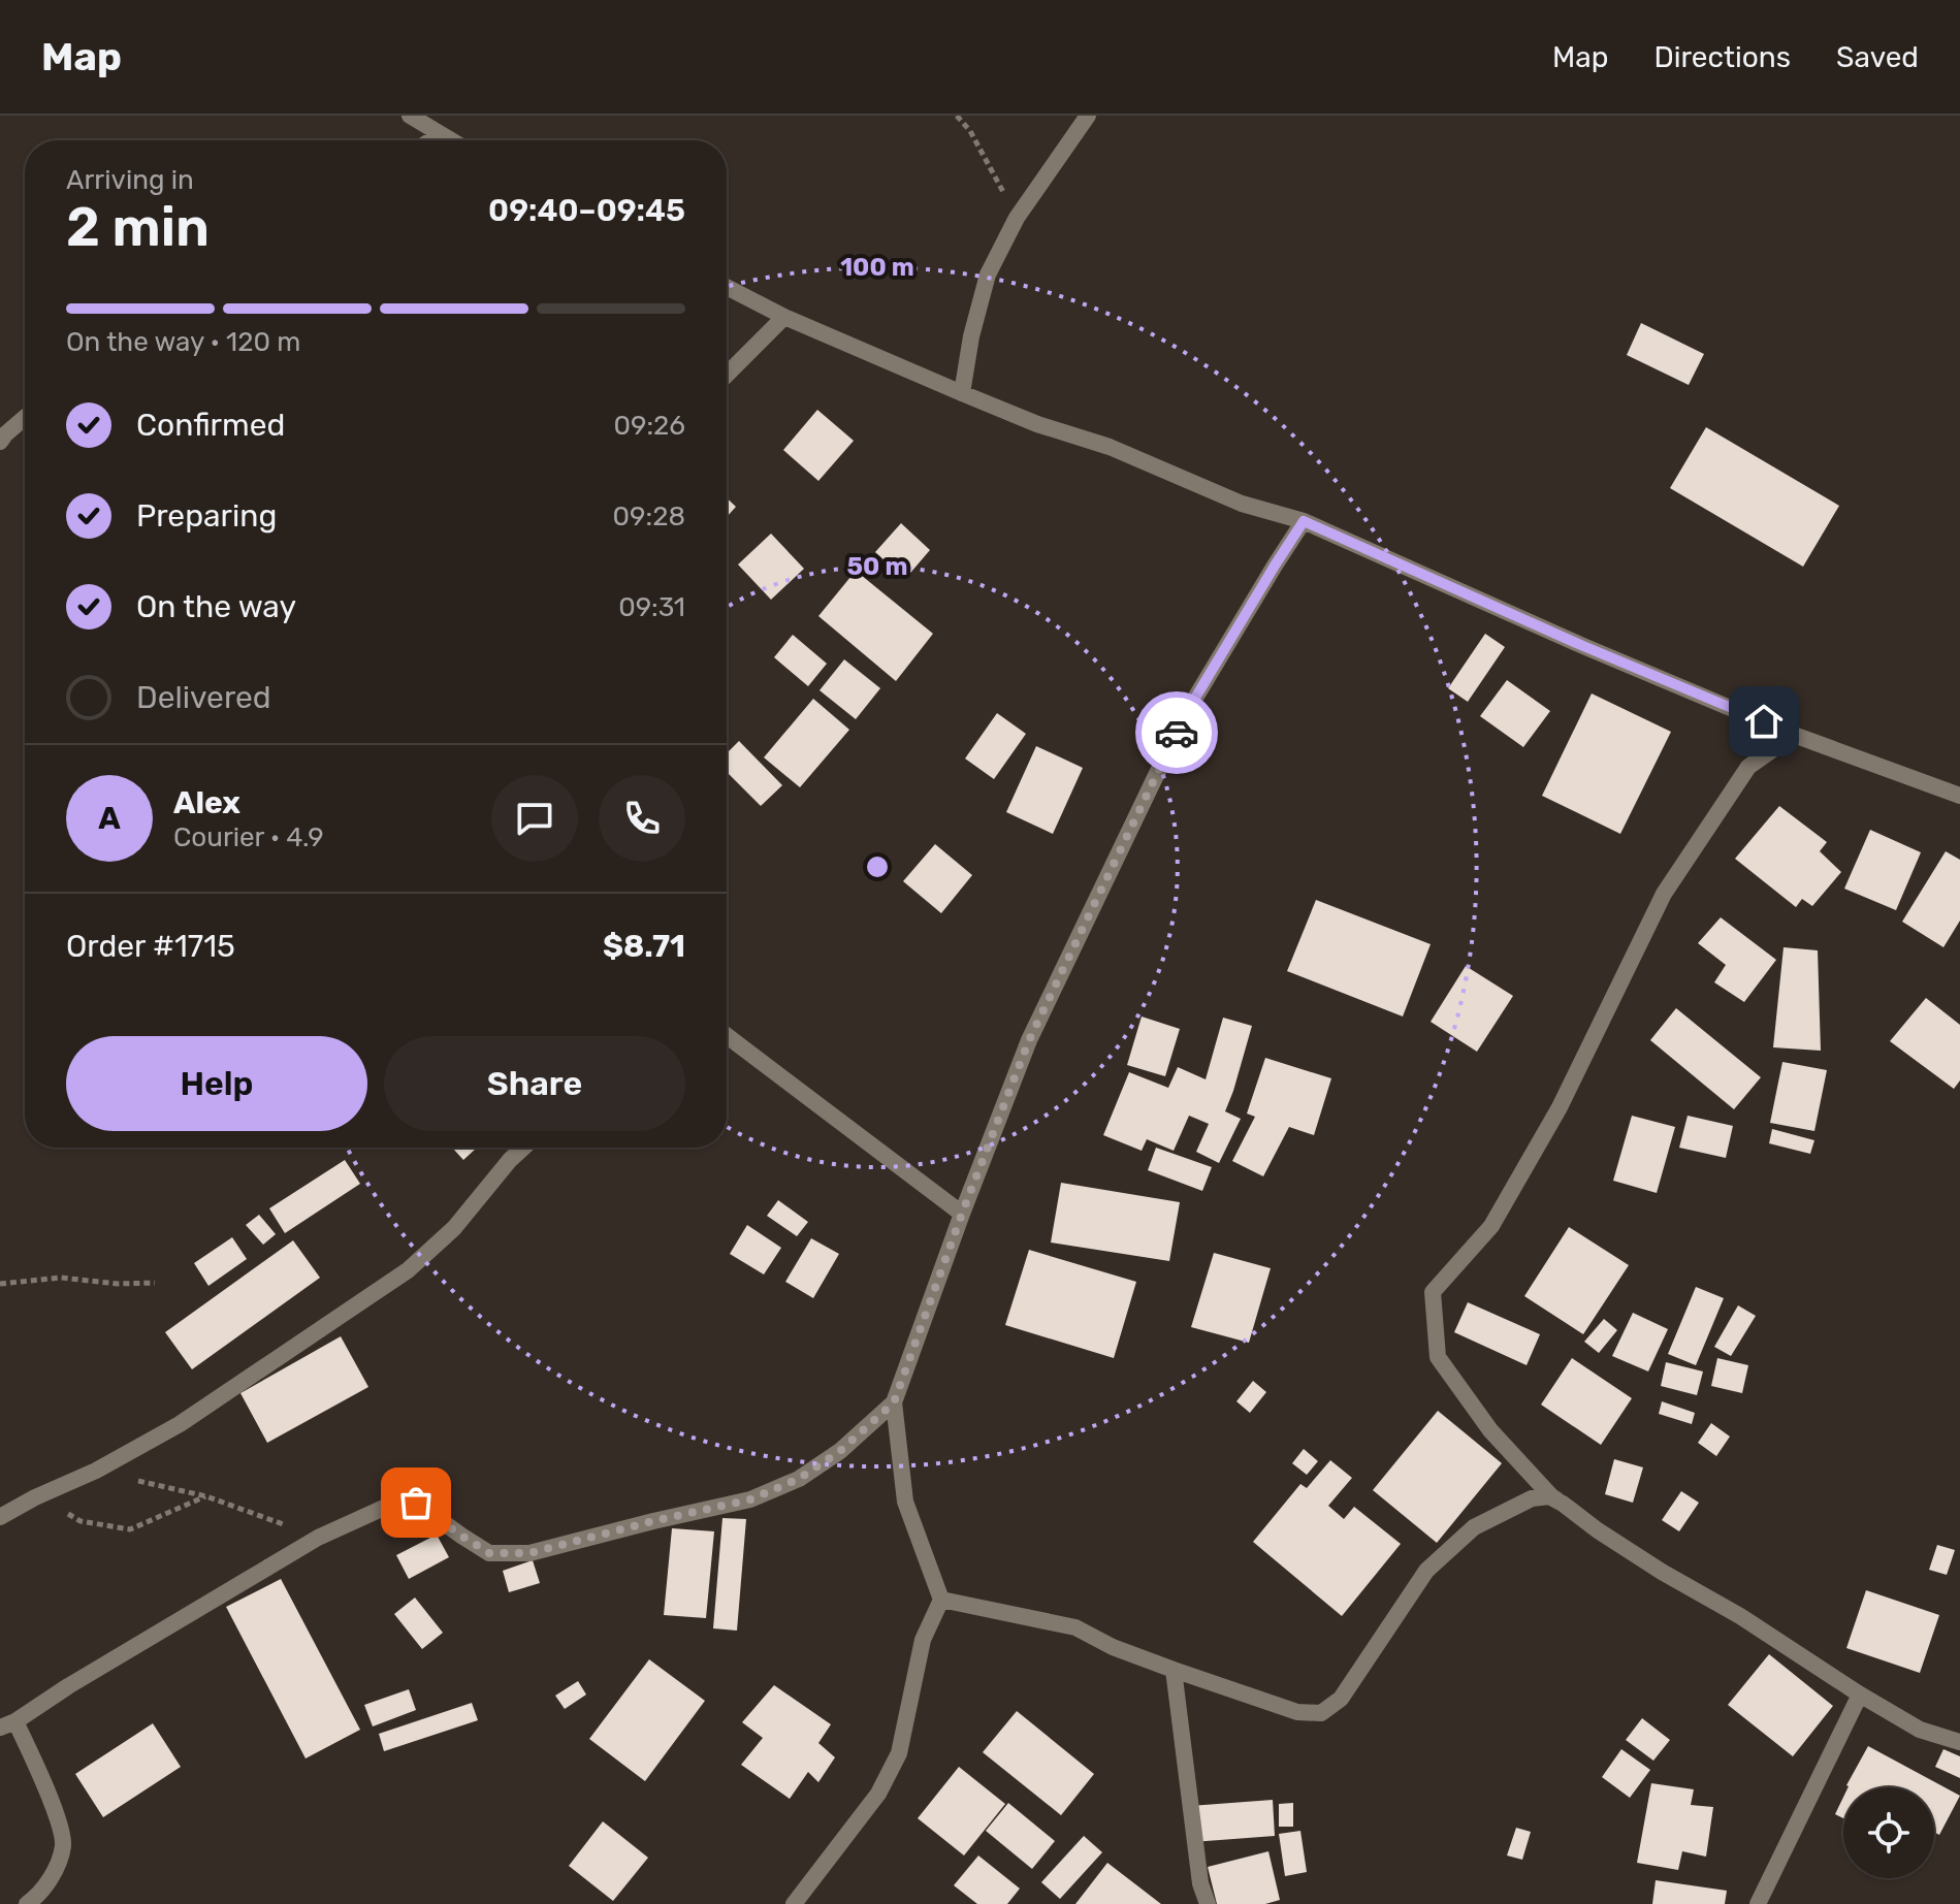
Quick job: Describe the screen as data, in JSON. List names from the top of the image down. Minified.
{"page":{"header":"Map","nav":["Map","Directions","Saved"],"heading":["2 min","Arriving in","09:40–09:45"],"panel":["Alex","Courier · 4.9","Order #1715","$8.71"],"bar":"On the way · 120 m","list":[["Confirmed","09:26"],["Preparing","09:28"],["On the way","09:31"],"Delivered"],"round":"A","buttons":["Help","Share"]},"rings":["100 m","50 m"]}
